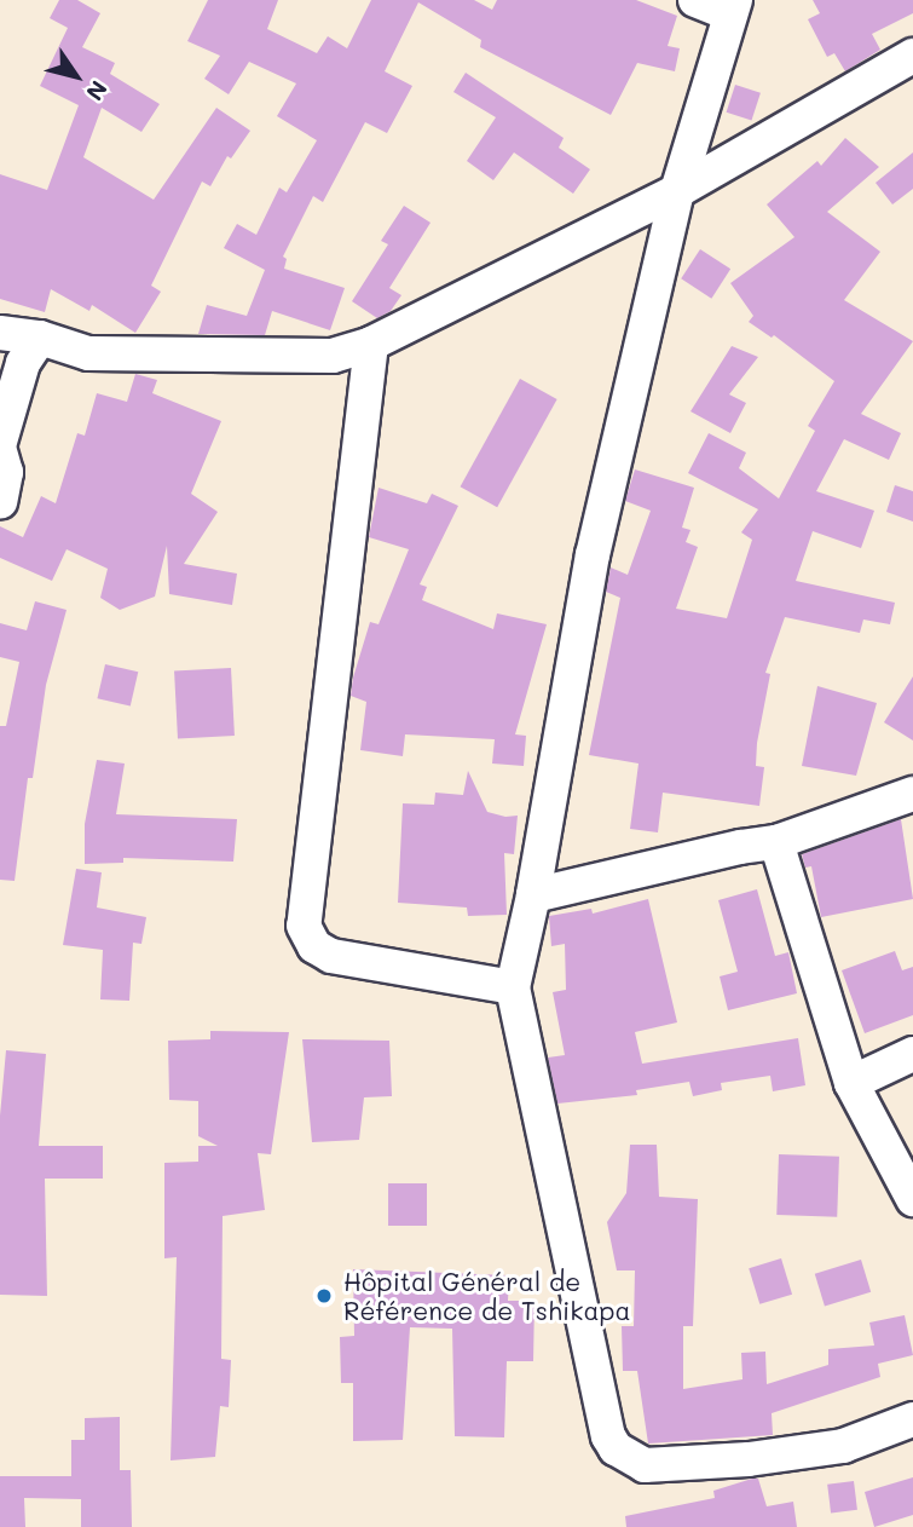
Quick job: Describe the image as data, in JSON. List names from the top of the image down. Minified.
{"places":["Hôpital Général de Référence de Tshikapa"],"north":"bottom right"}
